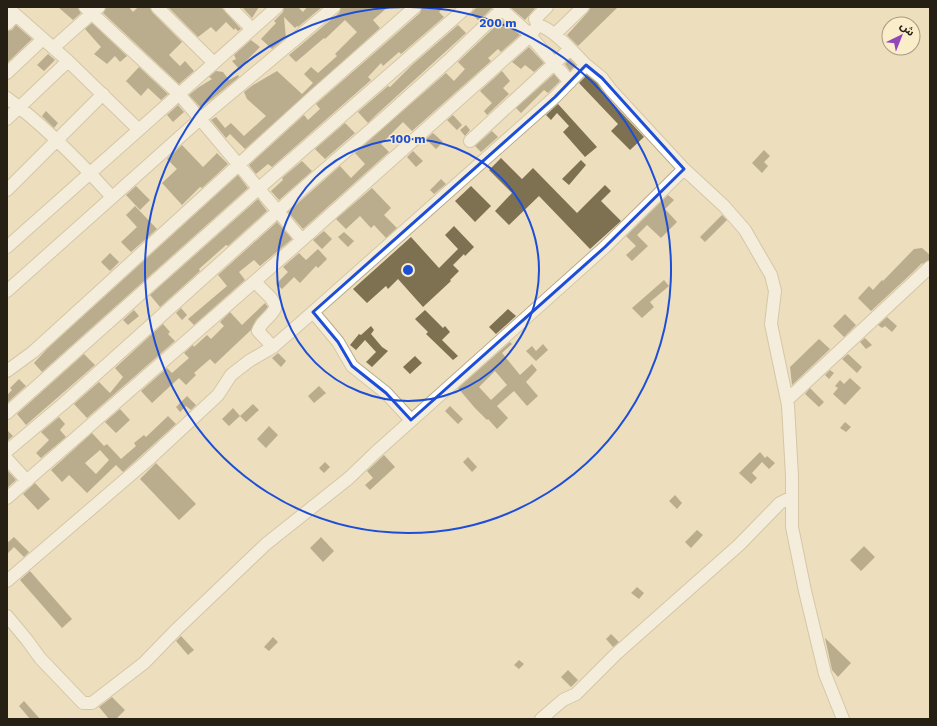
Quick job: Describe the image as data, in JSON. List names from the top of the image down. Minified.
{"north":"top right","rings":["200 m","100 m"]}
